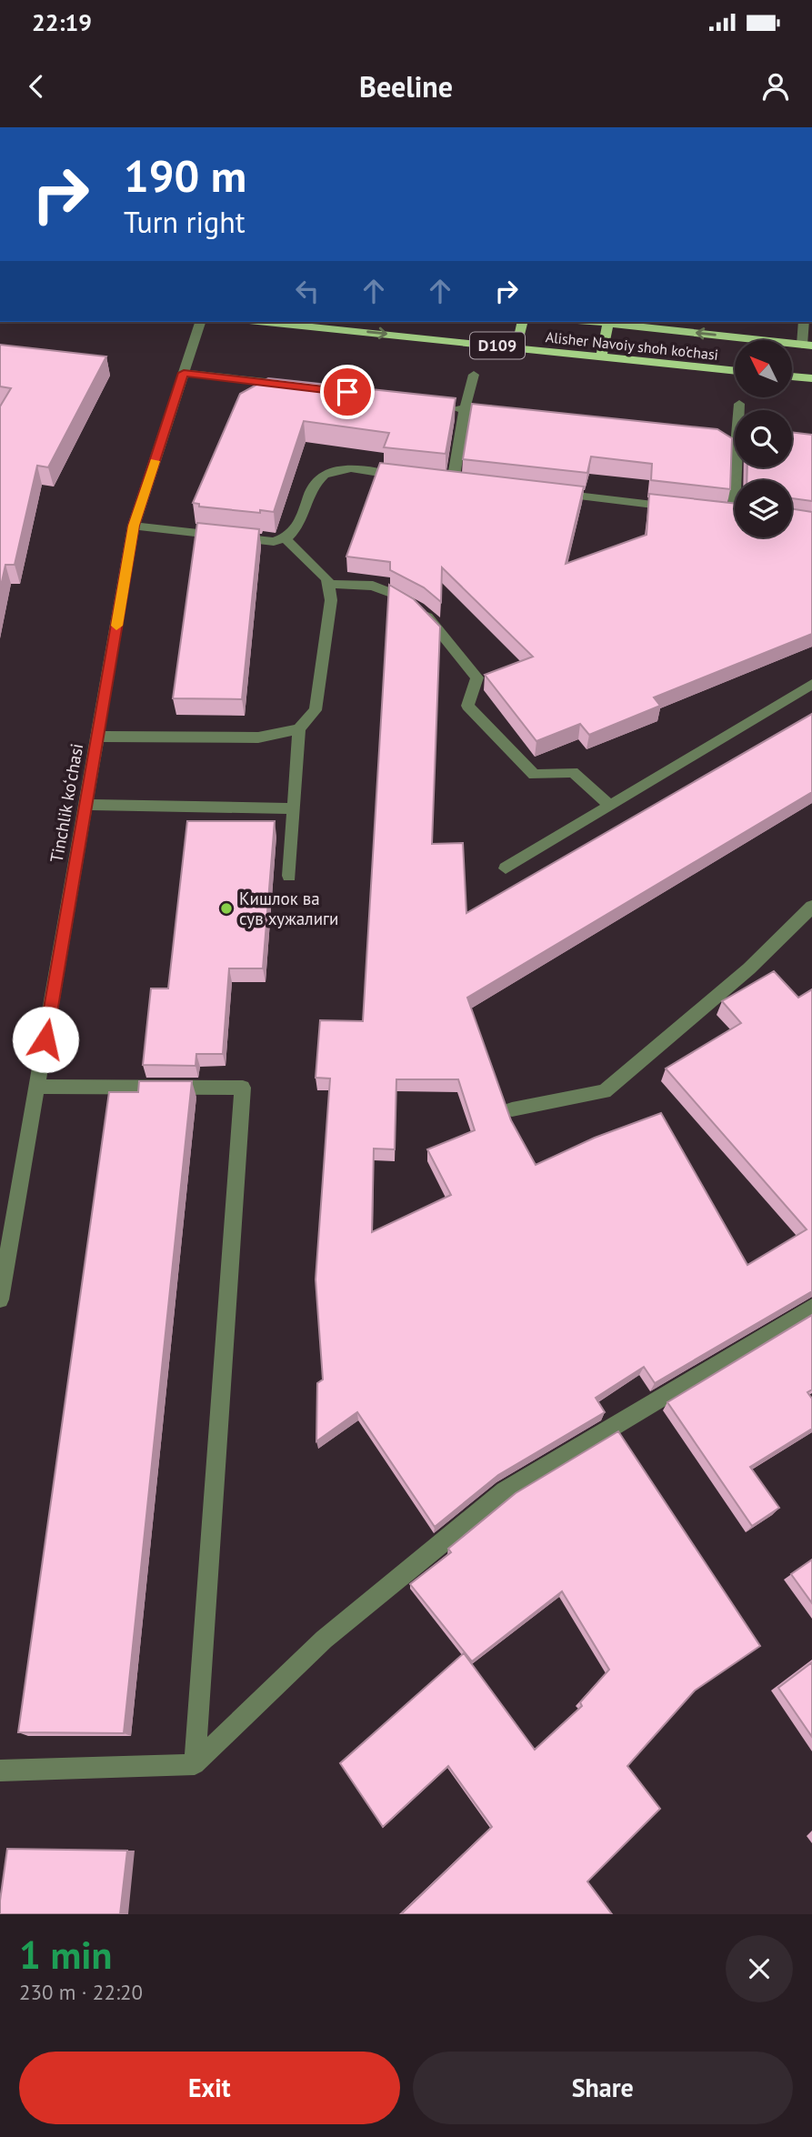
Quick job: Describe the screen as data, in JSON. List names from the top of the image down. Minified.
{"streets":{"main road":["D109","Alisher Navoiy shoh ko'chasi"],"street":["Tinchlik kо‘chasi"]},"places":["Кишлок ва сув хужалиги"],"north":"top left","page":{"status":"22:19","header":"Beeline","turn":["190 m","Turn right"],"heading":["1 min","230 m · 22:20"],"buttons":["Exit","Share"]}}
